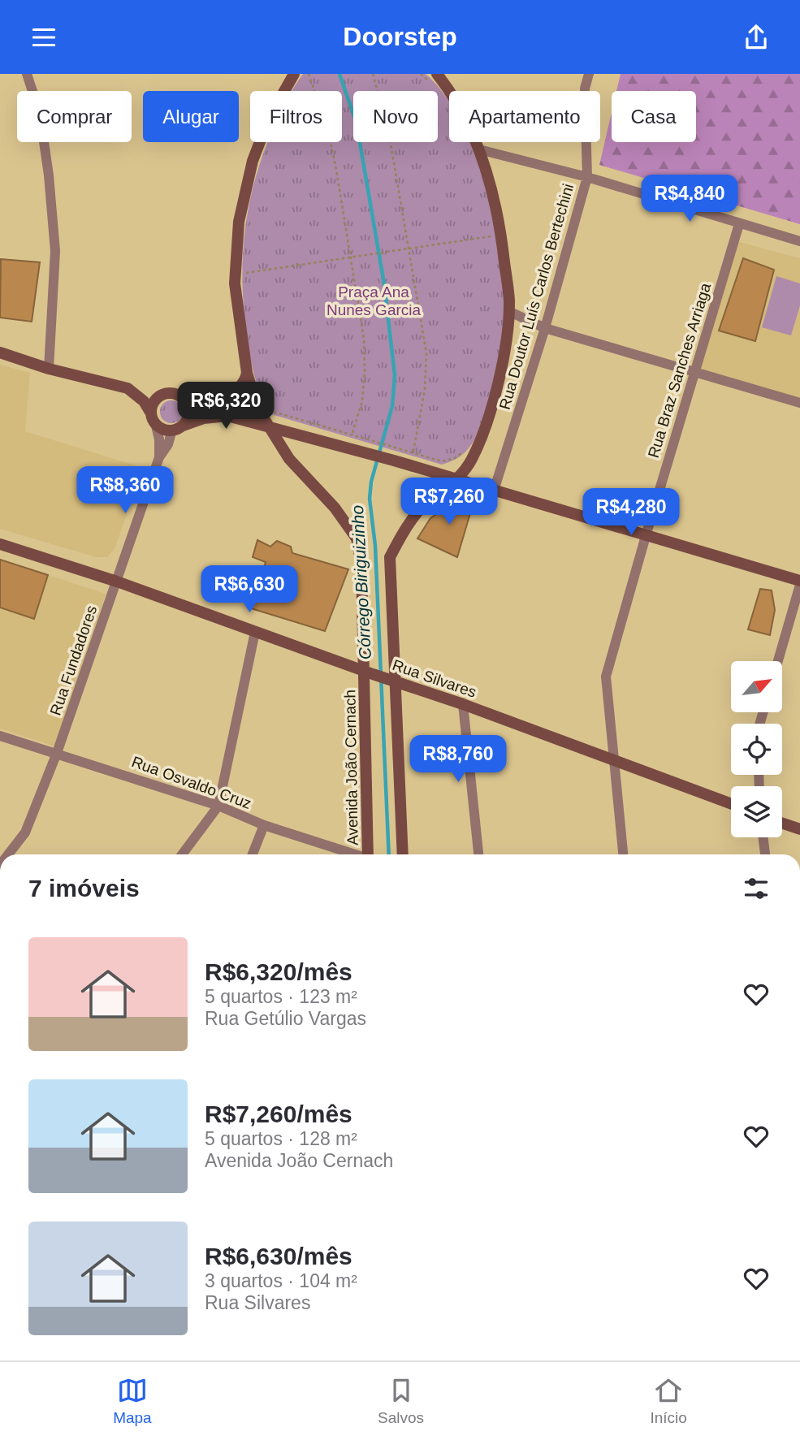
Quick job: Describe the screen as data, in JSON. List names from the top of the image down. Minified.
{"streets":{"street":["Rua Doutor Luís Carlos Bertechini","Rua Braz Sanches Arriaga","Rua Fundadores","Rua Silvares","Avenida João Cernach","Rua Osvaldo Cruz"]},"crossings":[["Rua Braz Sanches Arriaga","Rua Silvares"],["Rua Fundadores","Rua Silvares"],["Rua Fundadores","Rua Osvaldo Cruz"],["Rua Silvares","Avenida João Cernach"]],"water":["Córrego Biriguizinho"],"parks":["Praça Ana Nunes Garcia"],"north":"top right","page":{"header":"Doorstep","chip":["Comprar","Alugar","Filtros","Novo","Apartamento","Casa"],"price":["R$4,840","R$6,320","R$8,360","R$7,260","R$4,280","R$6,630","R$8,760"],"heading":"7 imóveis","list":[{"name":"R$6,320/mês","note":"5 quartos · 123 m² · Rua Getúlio Vargas"},{"name":"R$7,260/mês","note":"5 quartos · 128 m² · Avenida João Cernach"},{"name":"R$6,630/mês","note":"3 quartos · 104 m² · Rua Silvares"}],"tabs":["Mapa","Salvos","Início"]}}
